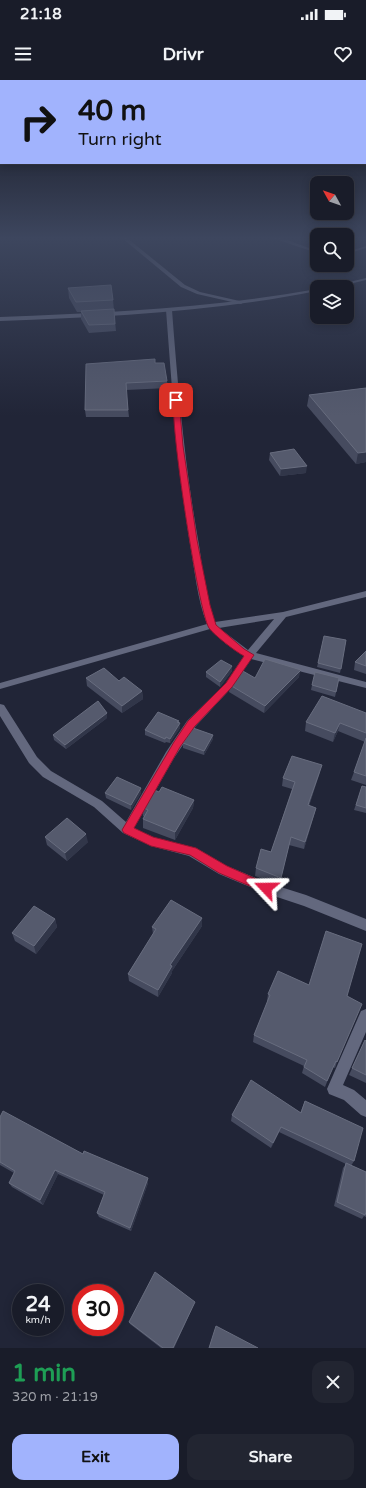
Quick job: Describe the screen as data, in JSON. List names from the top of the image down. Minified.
{"north":"top left","page":{"status":"21:18","header":"Drivr","turn":["40 m","Turn right"],"speed":"24 km/h","limit":"30","heading":["1 min","320 m · 21:19"],"buttons":["Exit","Share"]}}
